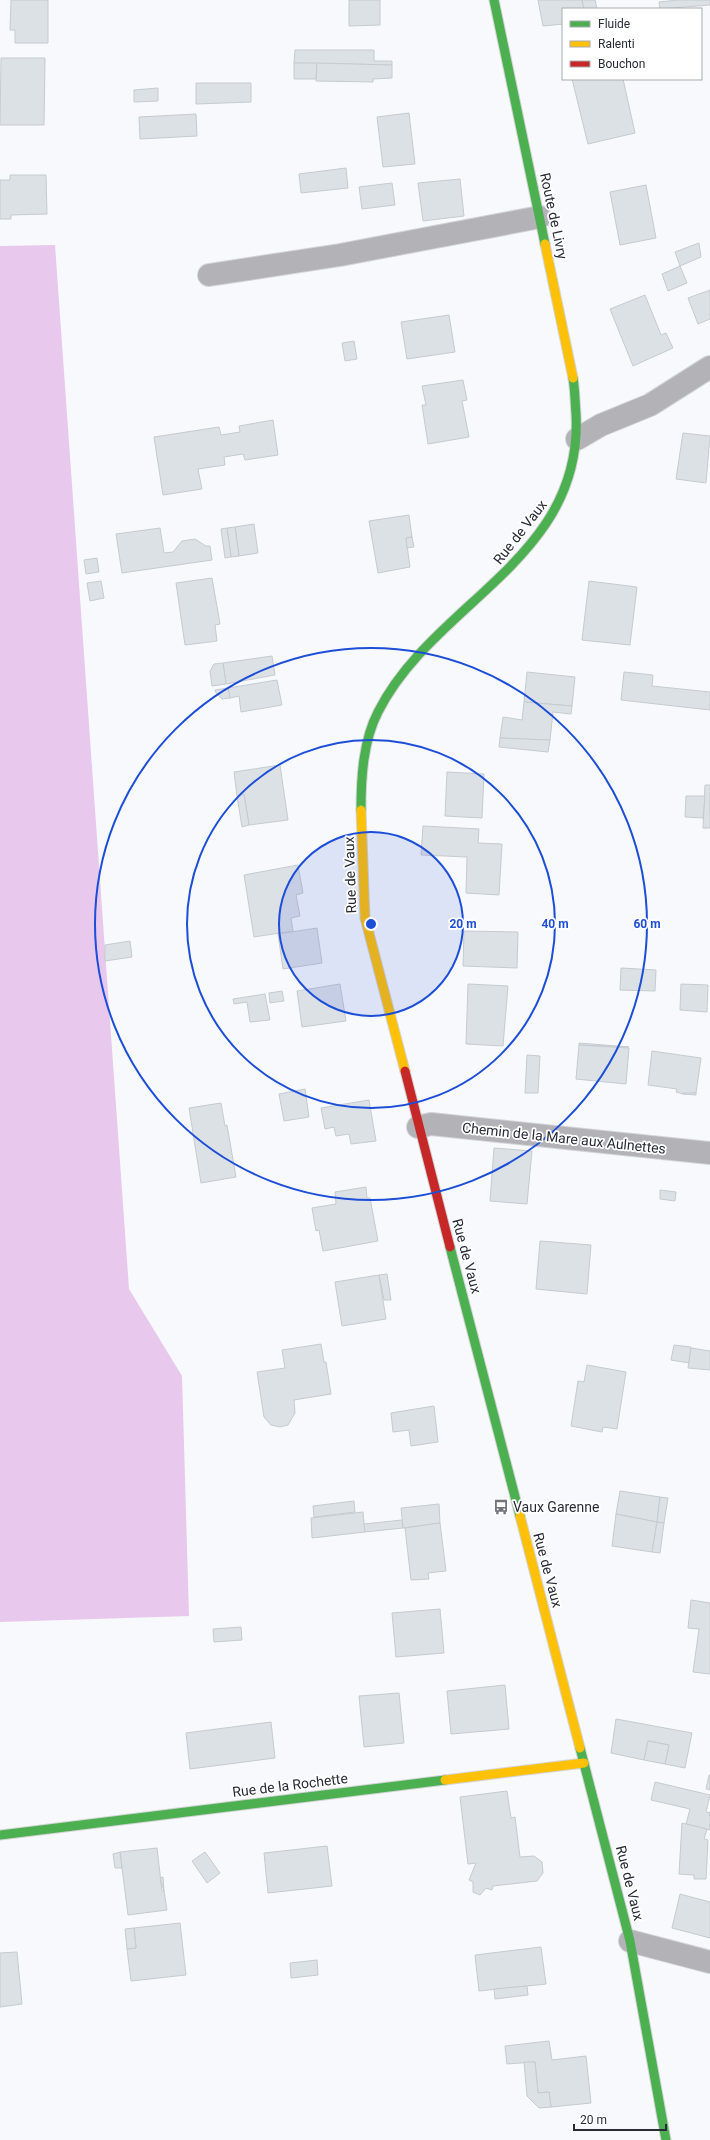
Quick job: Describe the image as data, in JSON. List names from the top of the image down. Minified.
{"streets":{"street":["Route de Livry","Rue de Vaux","Chemin de la Mare aux Aulnettes","Rue de la Rochette"]},"crossings":[["Route de Livry","Rue de Vaux"],["Rue de Vaux","Chemin de la Mare aux Aulnettes"],["Rue de Vaux","Rue de la Rochette"]],"places":{"bus stop":["Vaux Garenne"]},"legend":["Fluide","Ralenti","Bouchon"],"scale_bar":"20 m","rings":["20 m","40 m","60 m"]}
